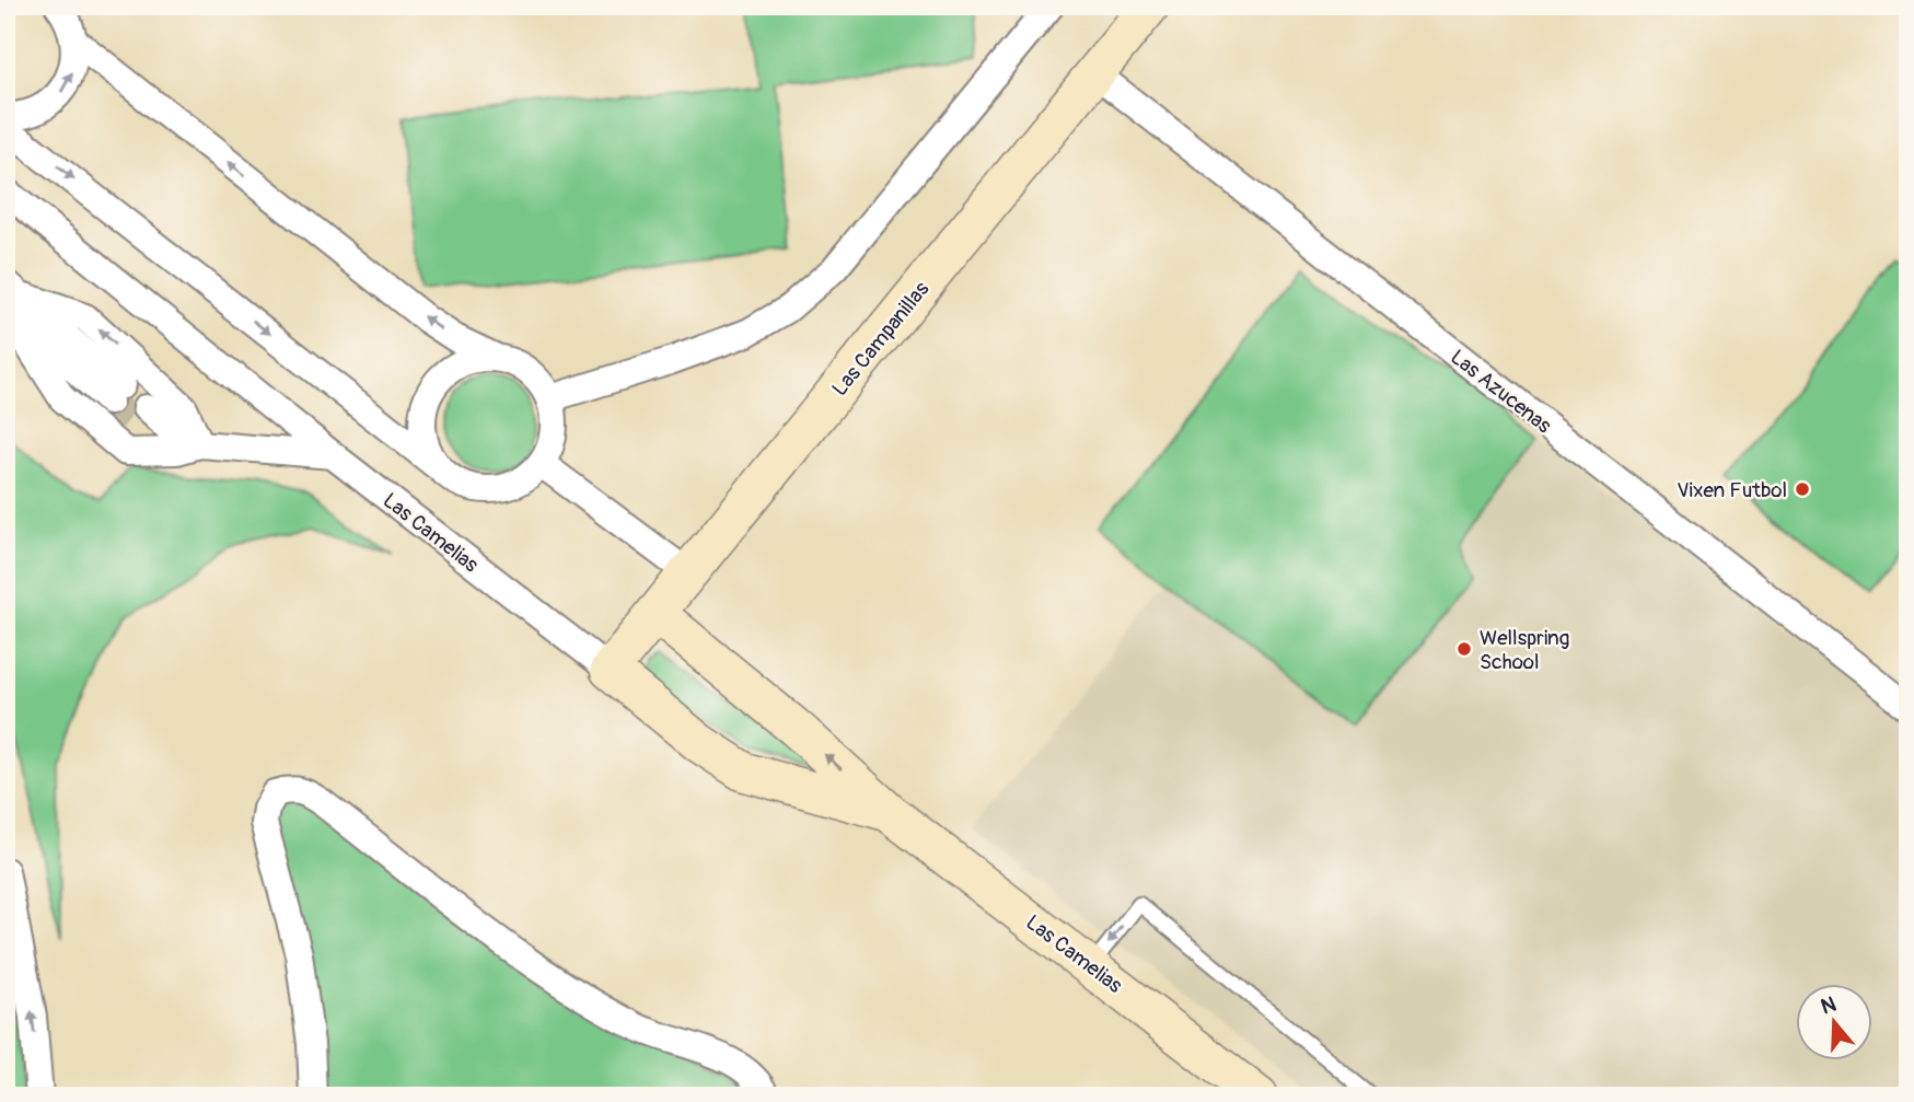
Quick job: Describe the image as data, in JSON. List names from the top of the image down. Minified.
{"streets":{"street":["Las Campanillas","Las Azucenas","Las Camelias"]},"crossings":[["Las Campanillas","Las Azucenas"],["Las Campanillas","Las Camelias"]],"places":["Vixen Futbol","Wellspring School"],"north":"top"}
